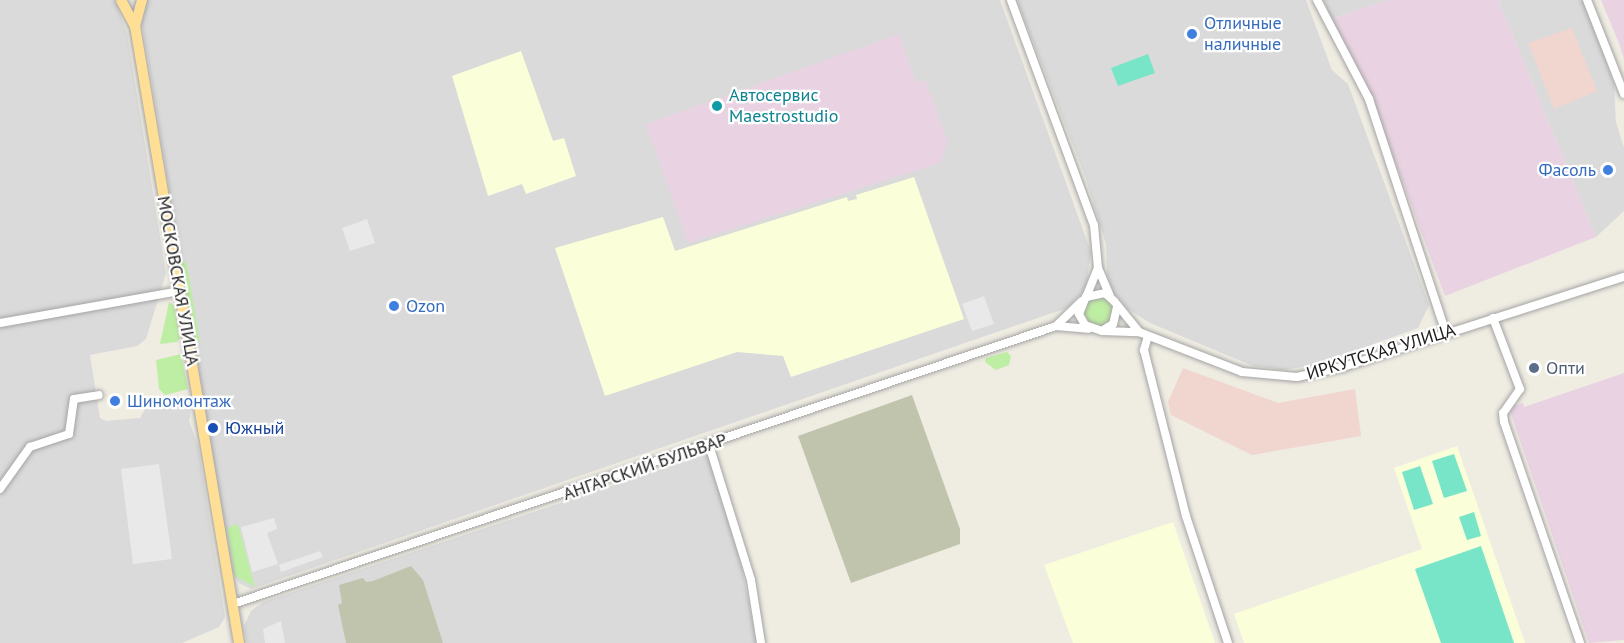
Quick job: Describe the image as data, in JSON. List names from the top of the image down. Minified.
{"streets":{"main road":["МОСКОВСКАЯ УЛИЦА"],"street":["ИРКУТСКАЯ УЛИЦА","АНГАРСКИЙ БУЛЬВАР"]},"crossings":[["МОСКОВСКАЯ УЛИЦА","АНГАРСКИЙ БУЛЬВАР"],["ИРКУТСКАЯ УЛИЦА","АНГАРСКИЙ БУЛЬВАР"]],"places":["Отличные наличные","Автосервис Maestrostudio","Фасоль","Ozon","Опти","Шиномонтаж","Южный"]}
